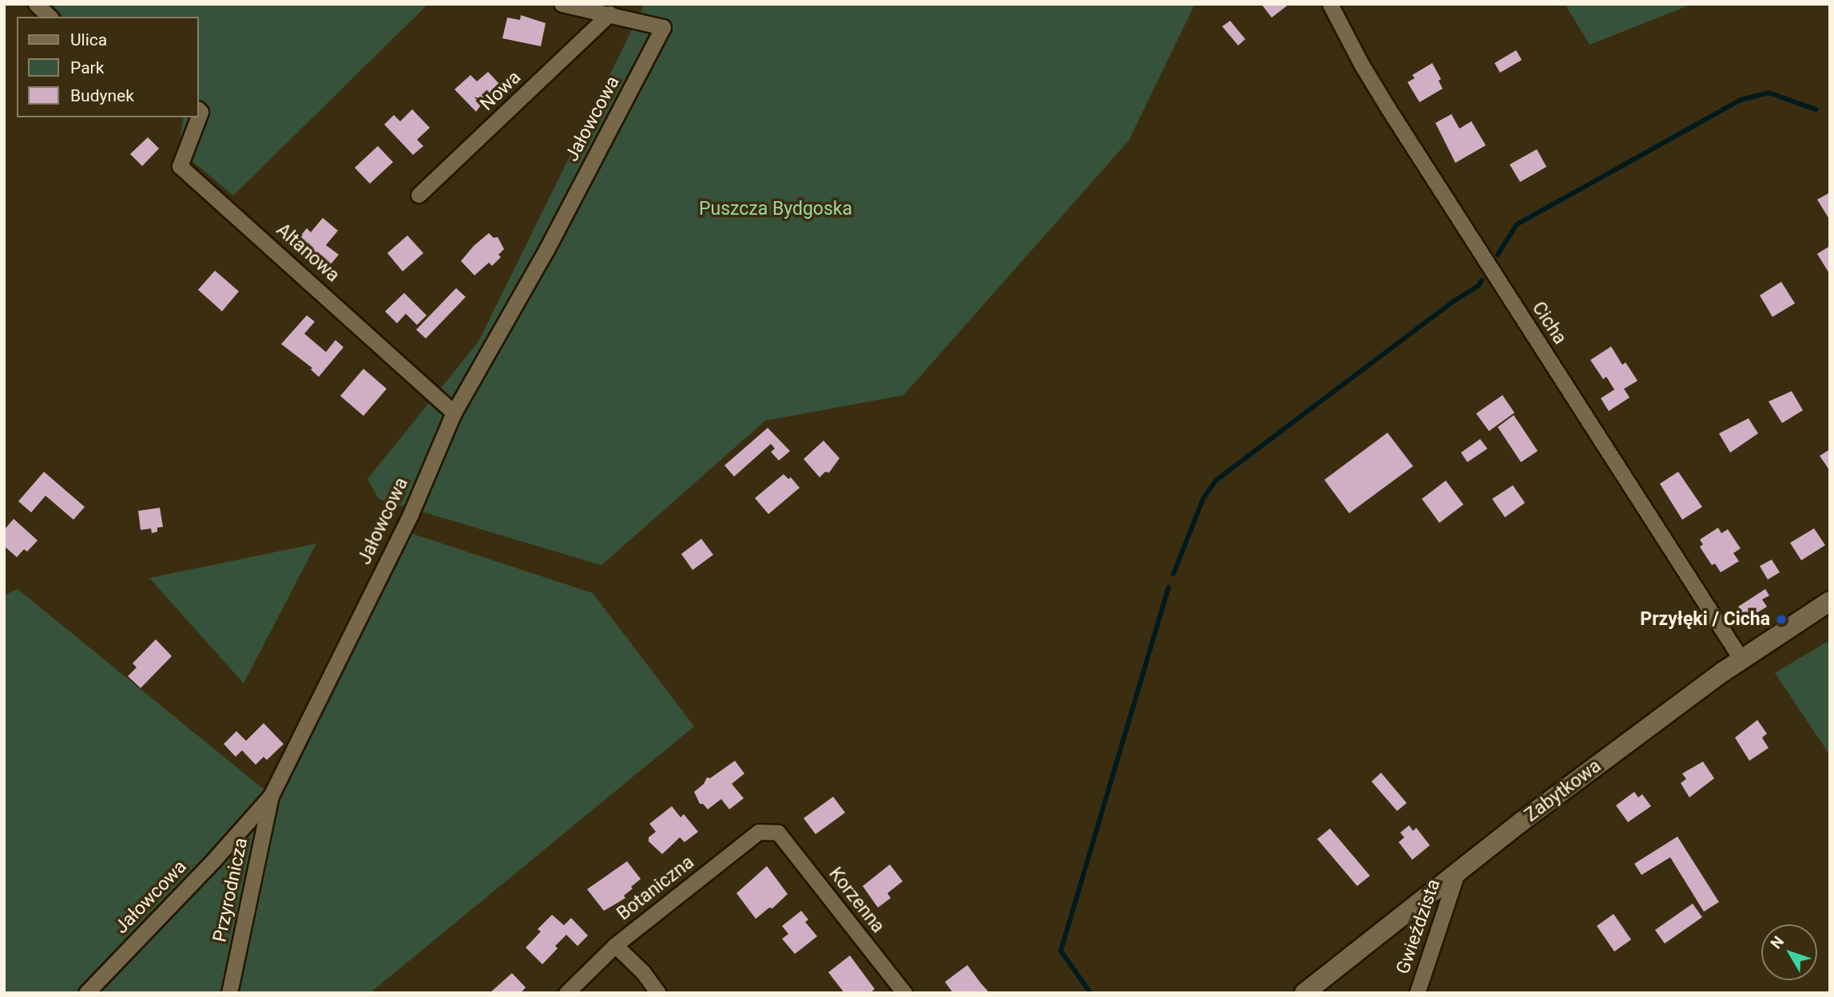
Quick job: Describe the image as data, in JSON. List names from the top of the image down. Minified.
{"streets":{"street":["Nowa","Jałowcowa","Altanowa","Cicha","Zabytkowa","Botaniczna","Przyrodnicza","Korzenna","Gwieździsta"]},"crossings":[["Nowa","Jałowcowa"],["Jałowcowa","Altanowa"],["Jałowcowa","Przyrodnicza"],["Cicha","Zabytkowa"],["Zabytkowa","Gwieździsta"],["Botaniczna","Korzenna"]],"parks":["Puszcza Bydgoska"],"places":["Przyłęki / Cicha"],"legend":["Ulica","Park","Budynek"],"north":"top left"}
